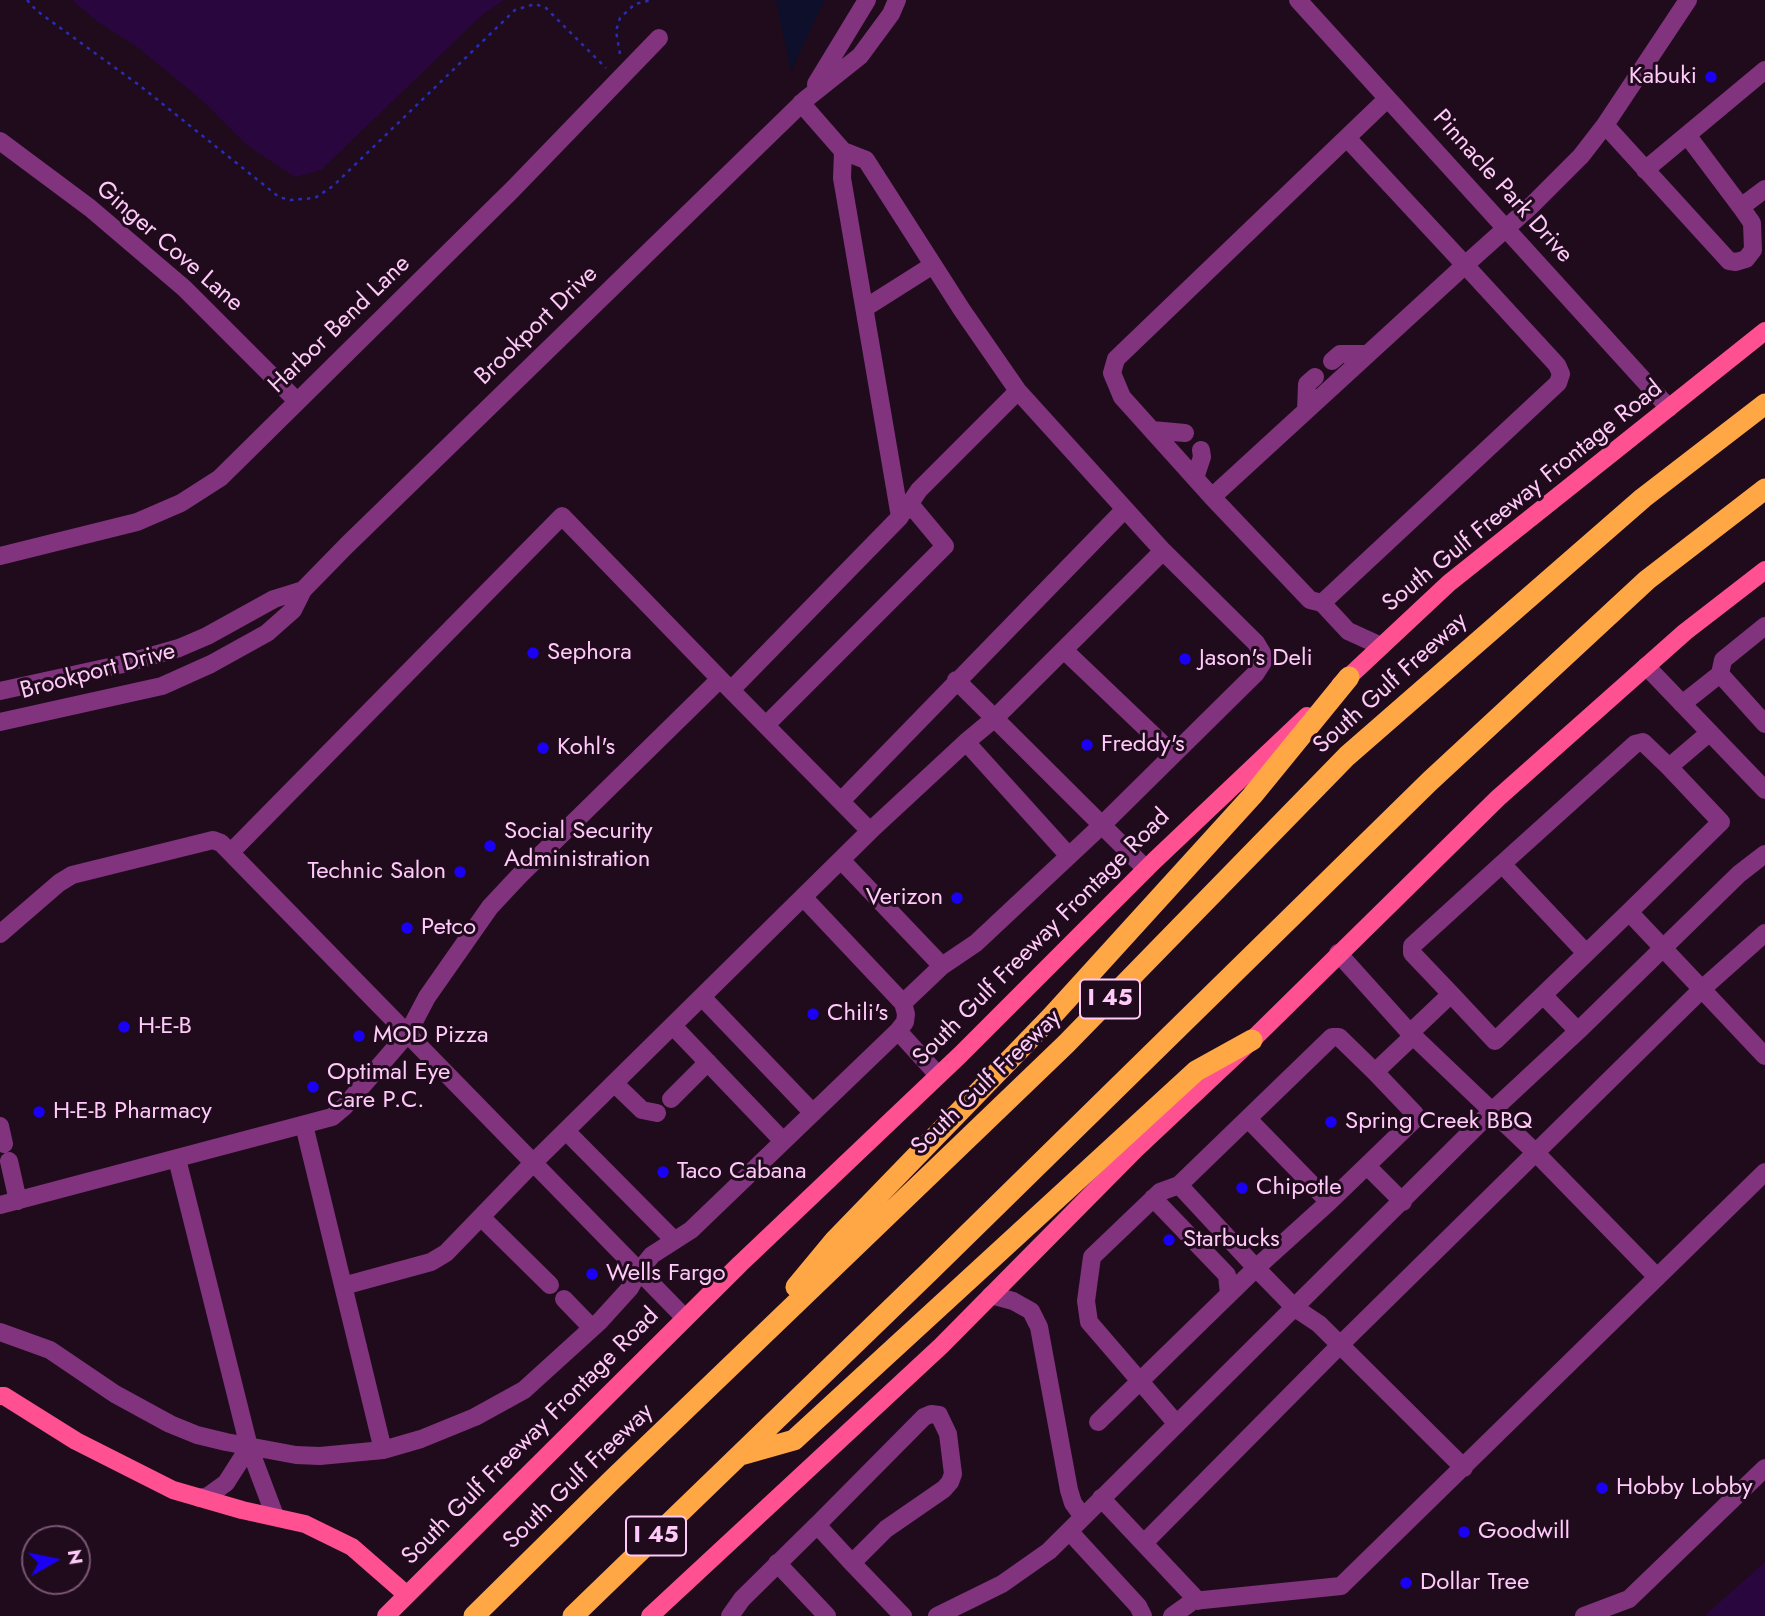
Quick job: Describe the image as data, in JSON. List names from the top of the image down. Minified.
{"streets":{"highway":["South Gulf Freeway","I 45"],"main road":["South Gulf Freeway Frontage Road"],"street":["Pinnacle Park Drive","Ginger Cove Lane","Harbor Bend Lane","Brookport Drive"]},"crossings":[["Pinnacle Park Drive","South Gulf Freeway Frontage Road"],["Ginger Cove Lane","Harbor Bend Lane"]],"places":["Kabuki","Sephora","Jason's Deli","Freddy's","Kohl's","Social Security Administration","Technic Salon","Verizon","Petco","Chili's","H-E-B","MOD Pizza","Optimal Eye Care P.C.","H-E-B Pharmacy","Spring Creek BBQ","Taco Cabana","Chipotle","Starbucks","Wells Fargo","Hobby Lobby","Goodwill","Dollar Tree"],"north":"right"}
